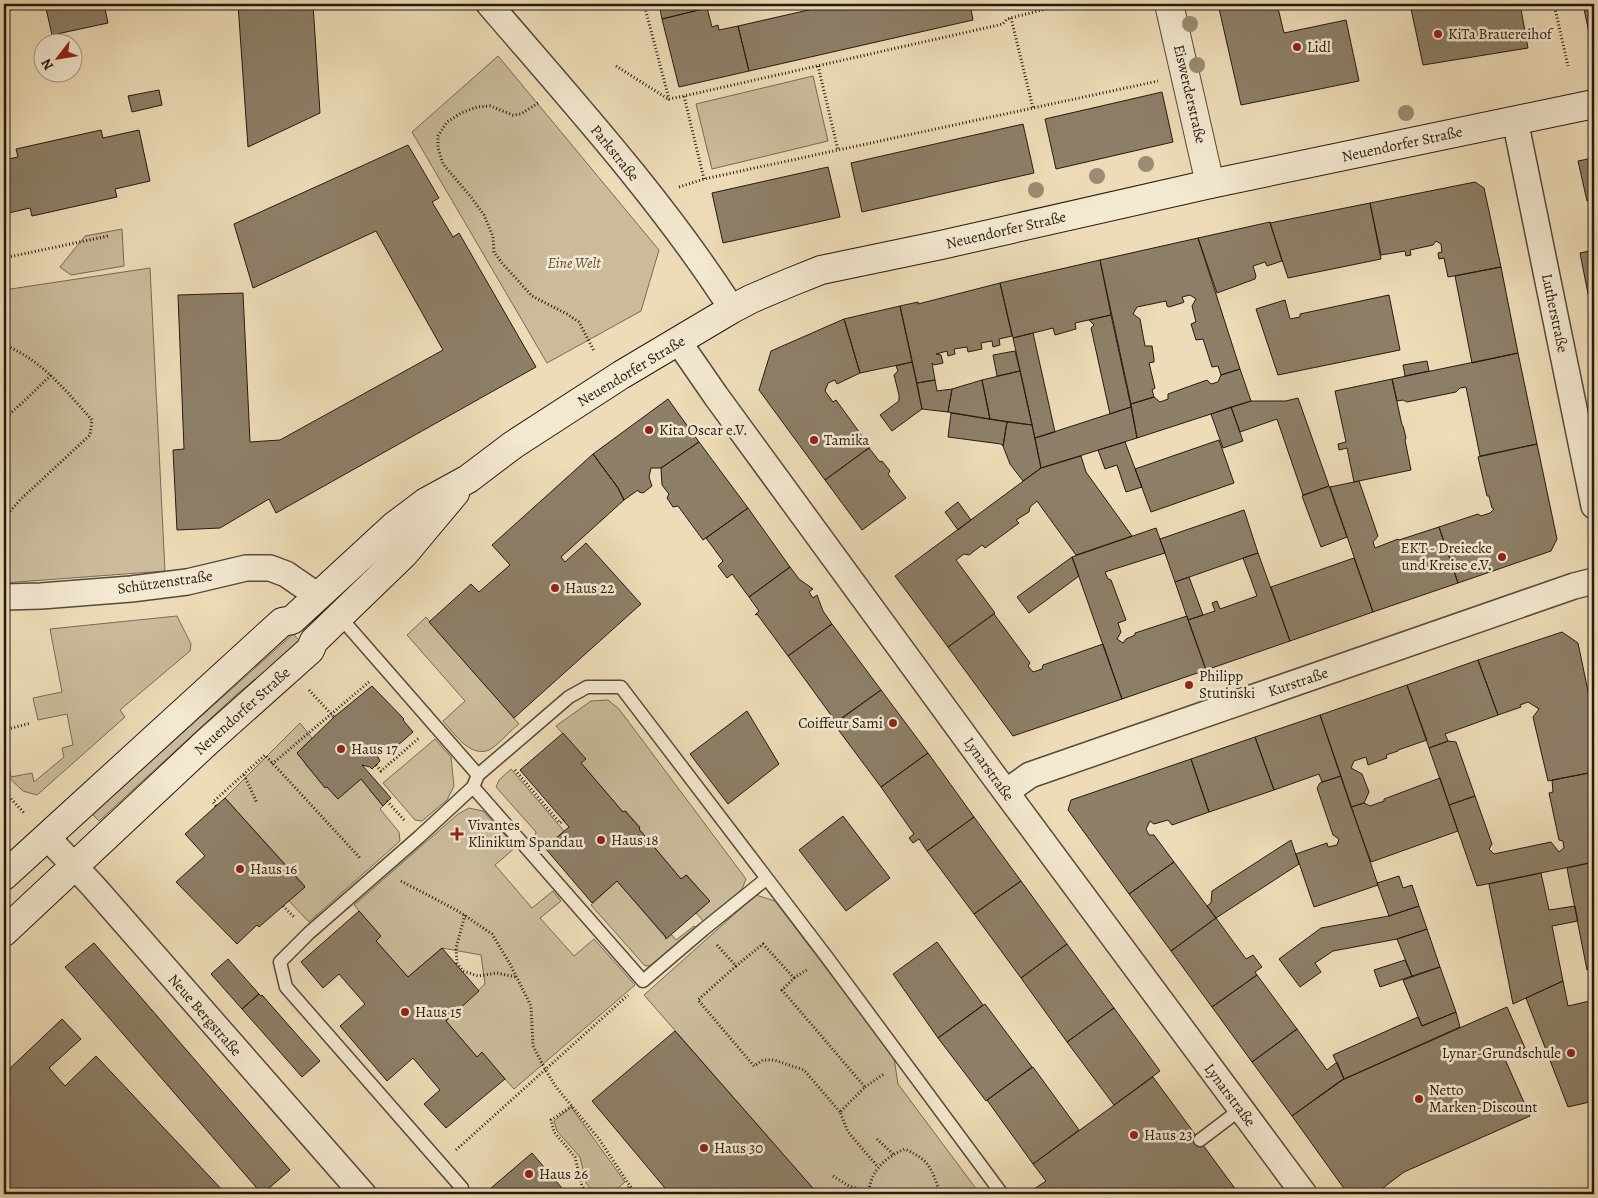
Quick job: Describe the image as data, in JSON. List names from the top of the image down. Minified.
{"streets":{"main road":["Eiswerderstraße","Neuendorfer Straße"],"street":["Parkstraße","Lutherstraße","Schützenstraße","Kurstraße","Lynarstraße","Neue Bergstraße"]},"crossings":[["Eiswerderstraße","Neuendorfer Straße"],["Neuendorfer Straße","Parkstraße"],["Neuendorfer Straße","Lutherstraße"],["Neuendorfer Straße","Schützenstraße"],["Neuendorfer Straße","Lynarstraße"],["Neuendorfer Straße","Neue Bergstraße"],["Kurstraße","Lynarstraße"]],"parks":["Eine Welt"],"places":{"other":["KiTa Brauereihof","Lidl","Kita Oscar e.V.","Tamika","EKT - Dreiecke und Kreise e.V.","Haus 22","Philipp Stutinski","Coiffeur Sami","Haus 17","Haus 18","Haus 16","Haus 15","Lynar-Grundschule","Netto Marken-Discount","Haus 23","Haus 30","Haus 26"],"health":["Vivantes Klinikum Spandau"]},"north":"bottom left"}
